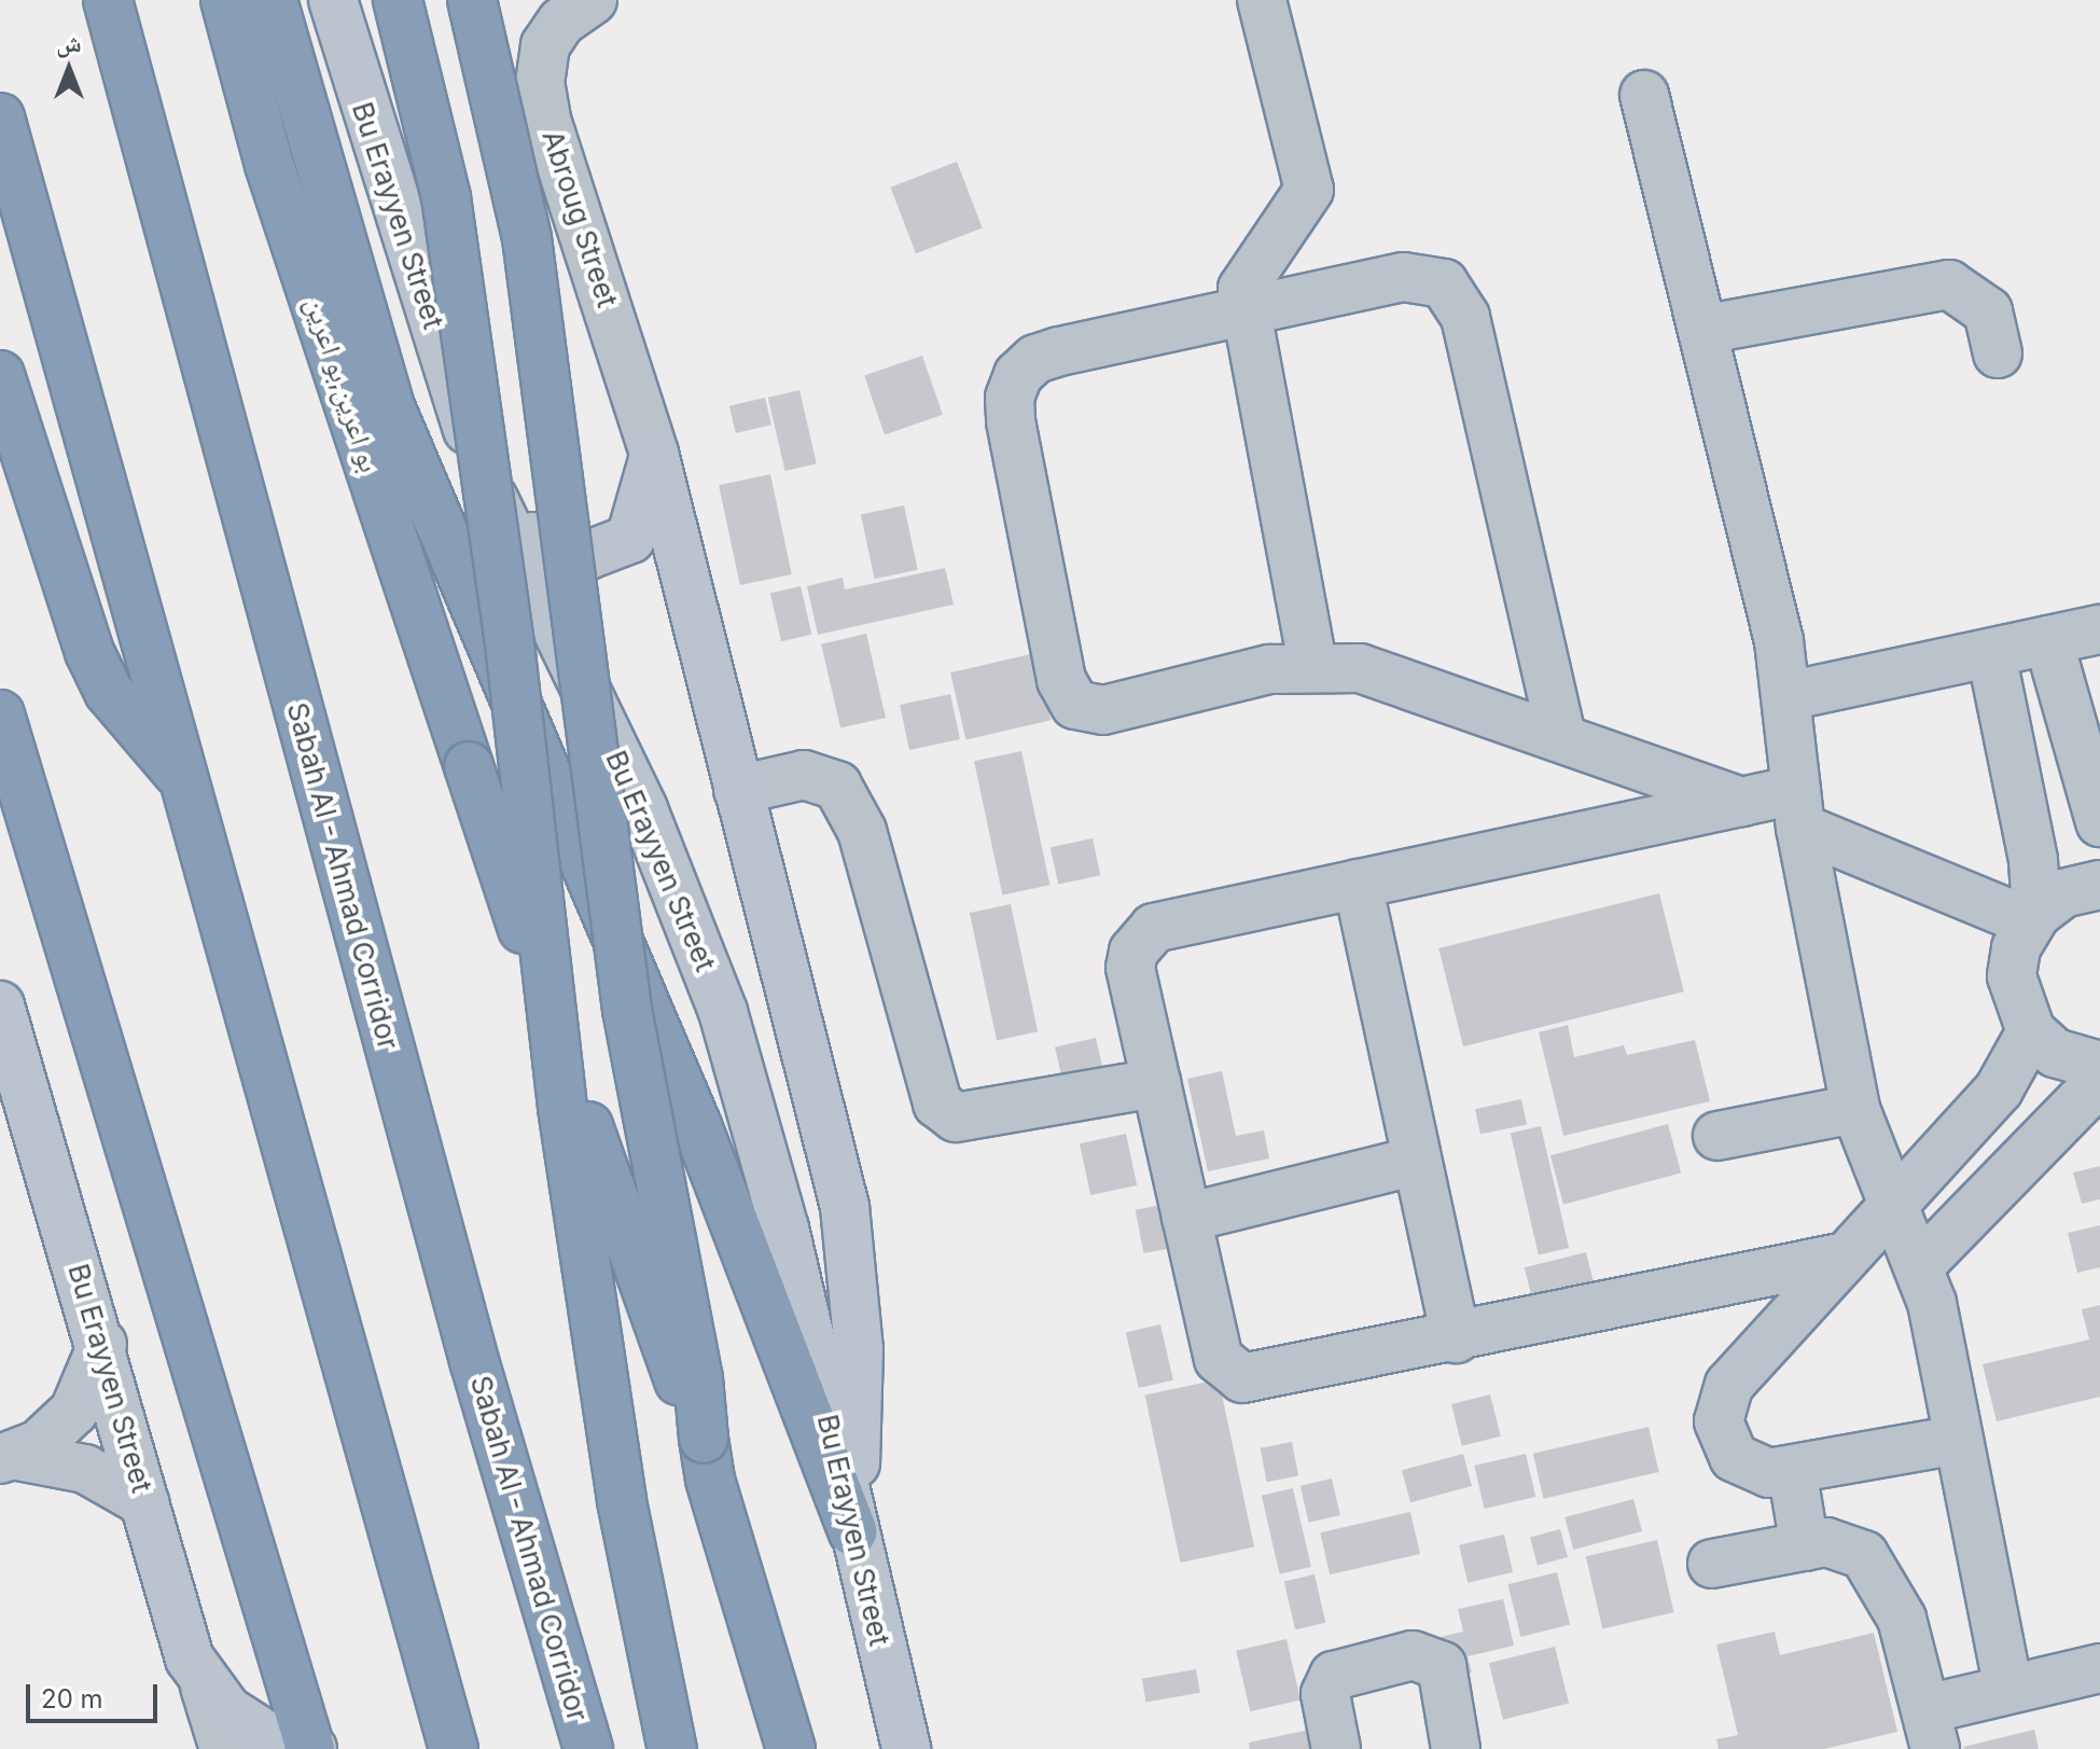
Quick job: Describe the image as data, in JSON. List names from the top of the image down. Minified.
{"streets":{"highway":["بو اعرين,بو اعرين","Sabah Al - Ahmad Corridor"],"main road":["Bu Erayyen Street"],"street":["Abroug Street"]},"scale_bar":"20 m","north":"top"}
